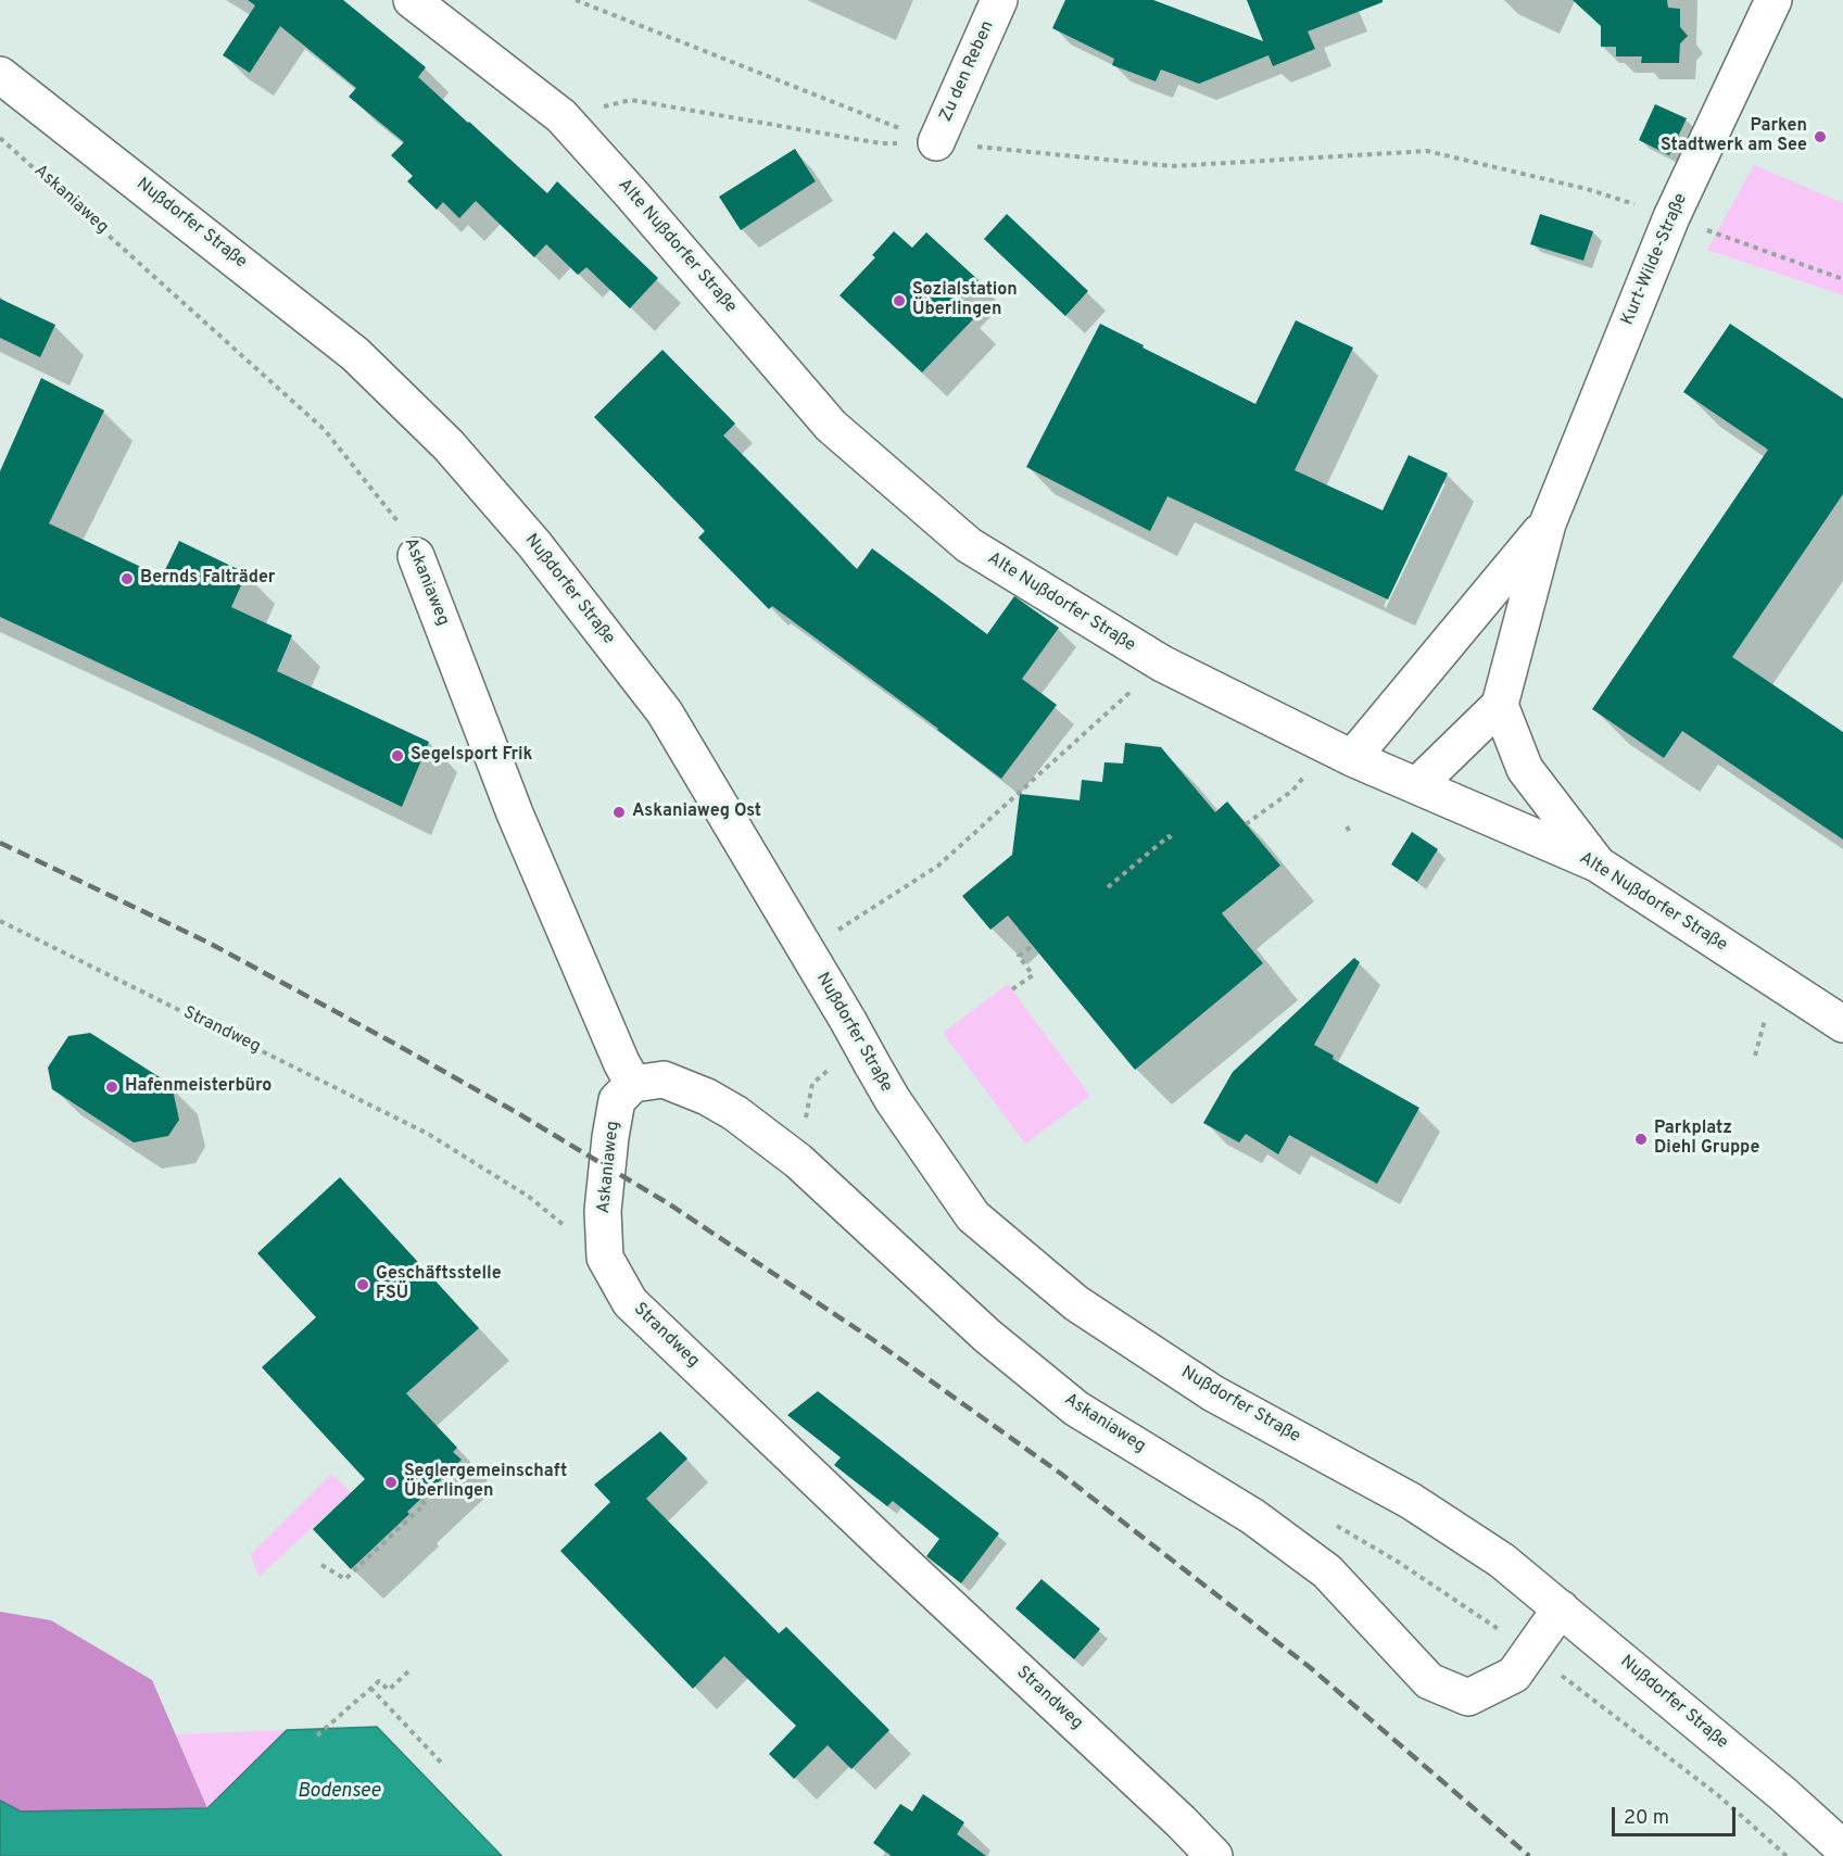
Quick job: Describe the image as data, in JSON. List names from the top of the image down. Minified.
{"streets":{"street":["Zu den Reben","Askaniaweg","Nußdorfer Straße","Alte Nußdorfer Straße","Kurt-Wilde-Straße","Strandweg"]},"crossings":[["Askaniaweg","Nußdorfer Straße"],["Askaniaweg","Strandweg"],["Alte Nußdorfer Straße","Kurt-Wilde-Straße"]],"water":["Bodensee"],"places":["Parken Stadtwerk am See","Sozialstation Überlingen","Bernds Falträder","Segelsport Frik","Askaniaweg Ost","Hafenmeisterbüro","Parkplatz Diehl Gruppe","Geschäftsstelle FSÜ","Seglergemeinschaft Überlingen"],"scale_bar":"20 m"}
